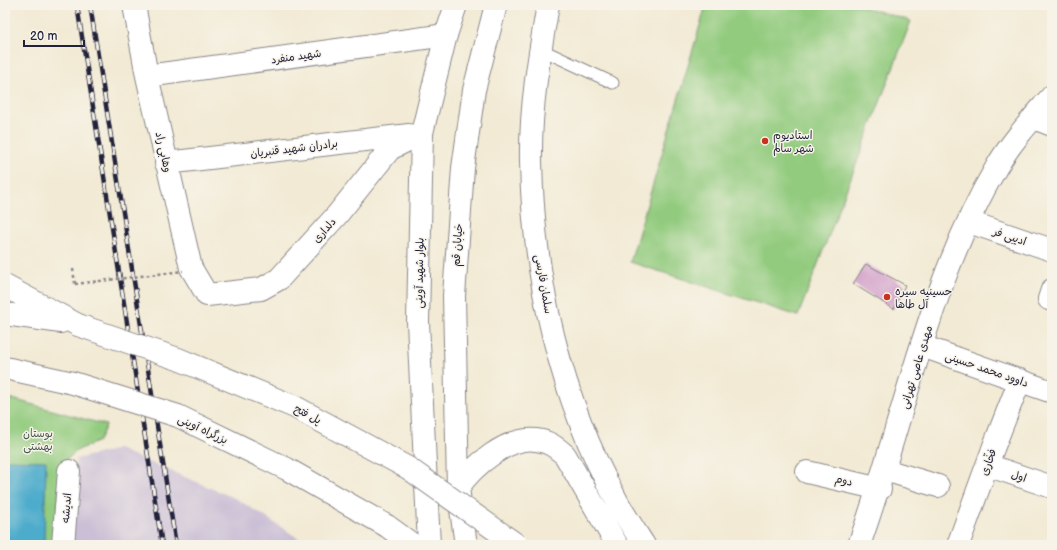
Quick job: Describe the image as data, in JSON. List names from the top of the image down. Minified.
{"streets":{"main road":["شهید منفرد","برادران شهید قنبریان","وهابی راد","دلداری","ادیبی فر","خیابان قم","بلوار شهید آوینی","سلمان فارسی","مهدی عاصی تهرانی","داوود محمد حسینی","پل فتح","بزرگراه آوینی","فخّاری","اول","دوم","اندیشه"]},"crossings":[["شهید منفرد","وهابی راد"],["شهید منفرد","بلوار شهید آوینی"],["برادران شهید قنبریان","وهابی راد"],["برادران شهید قنبریان","دلداری"],["برادران شهید قنبریان","بلوار شهید آوینی"],["وهابی راد","دلداری"],["دلداری","بلوار شهید آوینی"],["ادیبی فر","مهدی عاصی تهرانی"],["مهدی عاصی تهرانی","داوود محمد حسینی"],["مهدی عاصی تهرانی","دوم"],["داوود محمد حسینی","فخّاری"],["فخّاری","اول"]],"parks":["بوستان بهشتی"],"places":["استادیوم شهر سالم","حسینیه سیره آل طاها"],"scale_bar":"20 m"}
